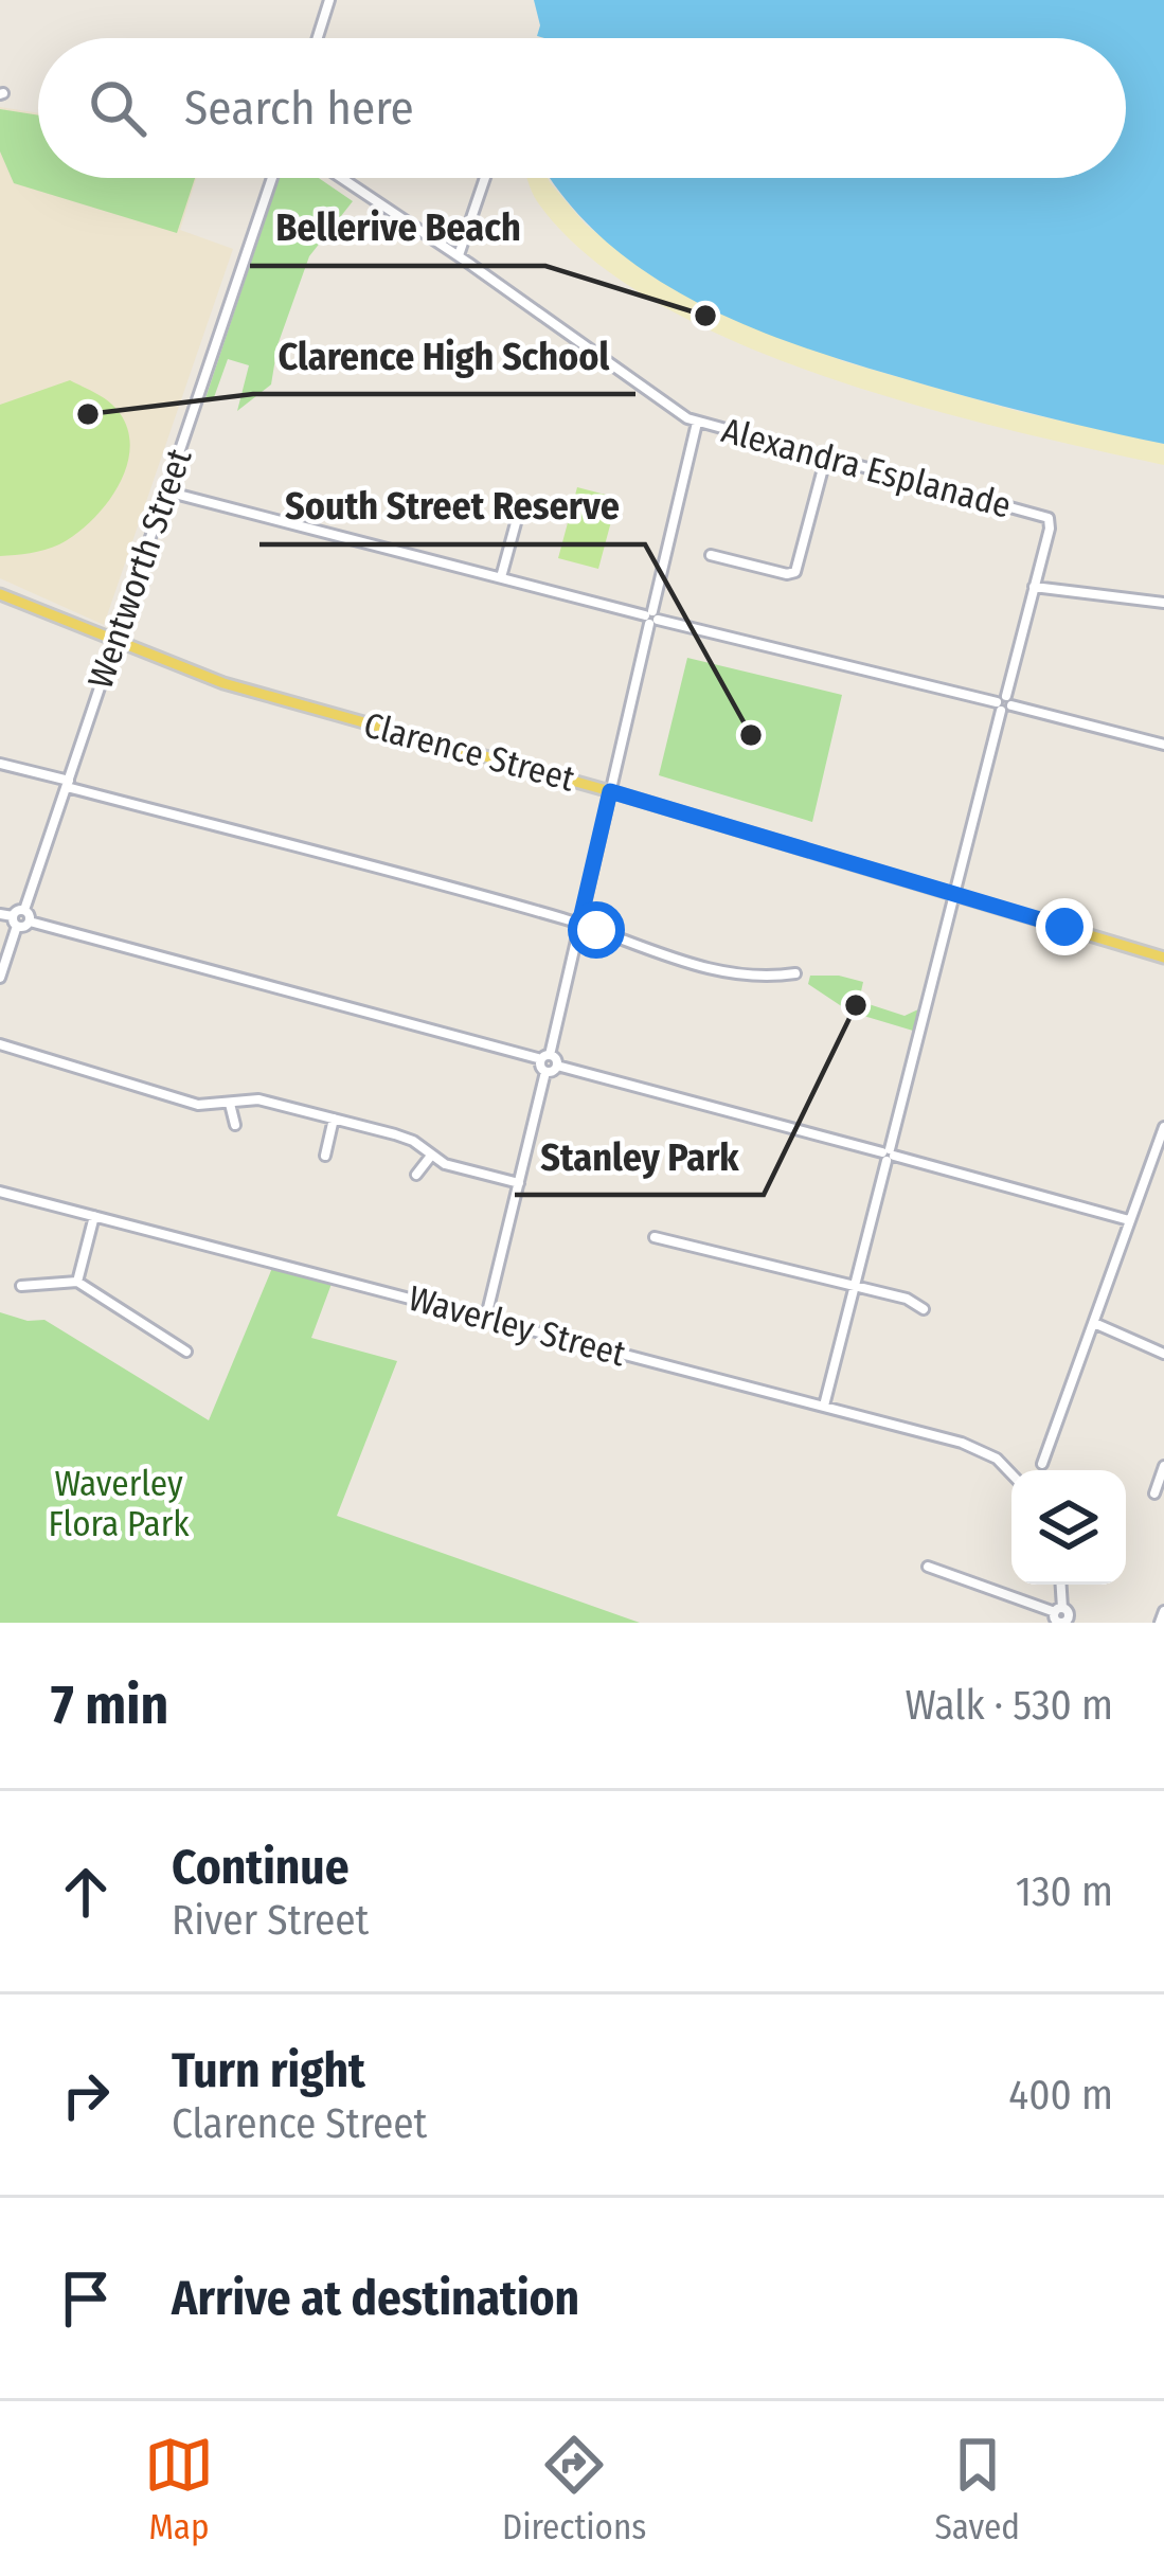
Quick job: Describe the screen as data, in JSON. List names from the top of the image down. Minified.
{"streets":{"main road":["Clarence Street"],"street":["Alexandra Esplanade","Wentworth Street","Waverley Street"]},"crossings":[["Wentworth Street","Clarence Street"]],"parks":["Waverley Flora Park"],"places":["Bellerive Beach","Clarence High School","South Street Reserve","Stanley Park"],"page":{"search":"Search here","heading":["7 min","Walk · 530 m"],"list":[["Continue","River Street","130 m"],["Turn right","Clarence Street","400 m"],"Arrive at destination"],"nav":["Map","Directions","Saved"]}}
